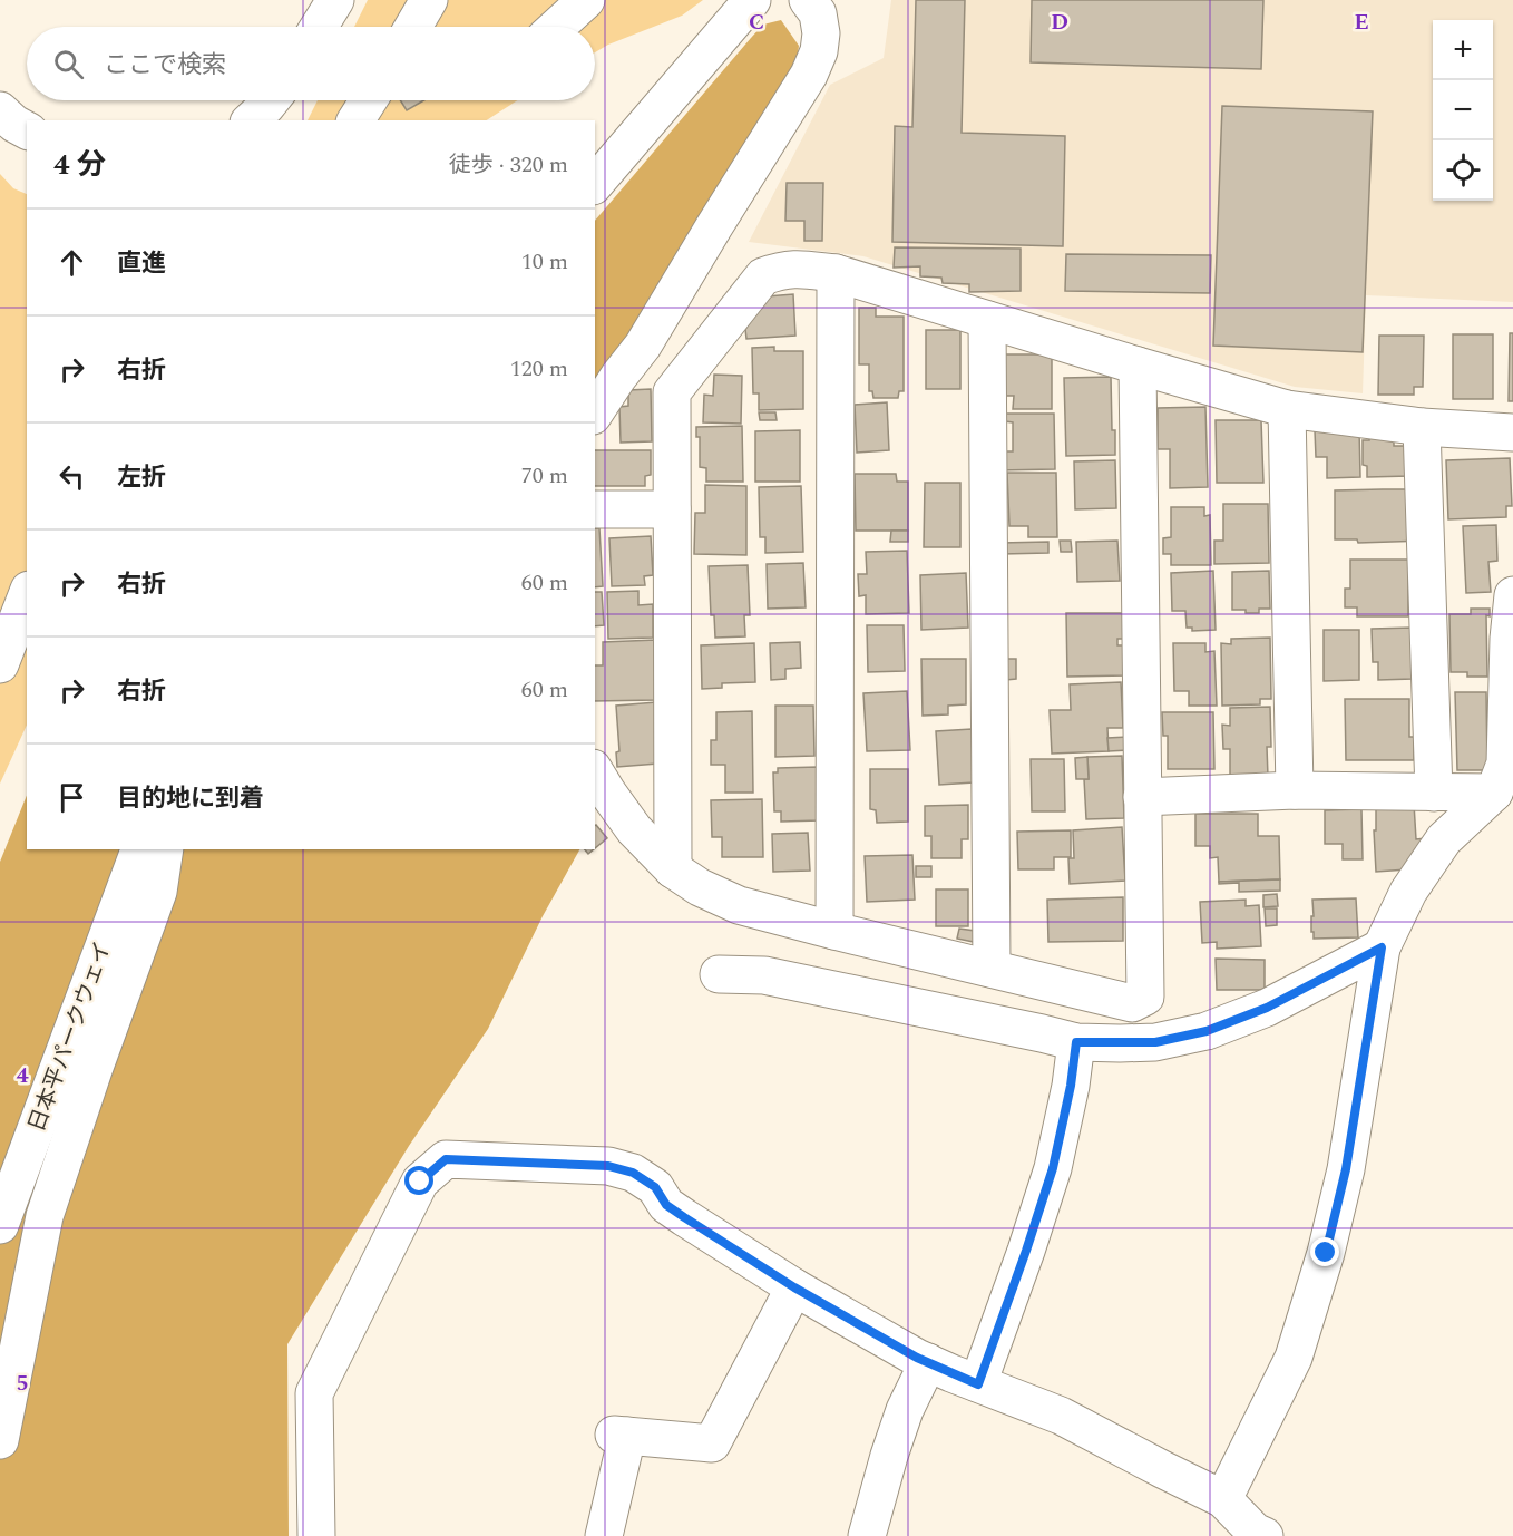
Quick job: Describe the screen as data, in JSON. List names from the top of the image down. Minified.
{"streets":{"street":["日本平パークウェイ"]},"page":{"map_buttons":["+","−"],"search":"ここで検索","heading":["4 分","徒歩 · 320 m"],"list":[["直進","10 m"],["右折","120 m"],["左折","70 m"],["右折","60 m"],["右折","60 m"],"目的地に到着"]},"grid":{"columns":["C","D","E"],"rows":["4","5"]}}
